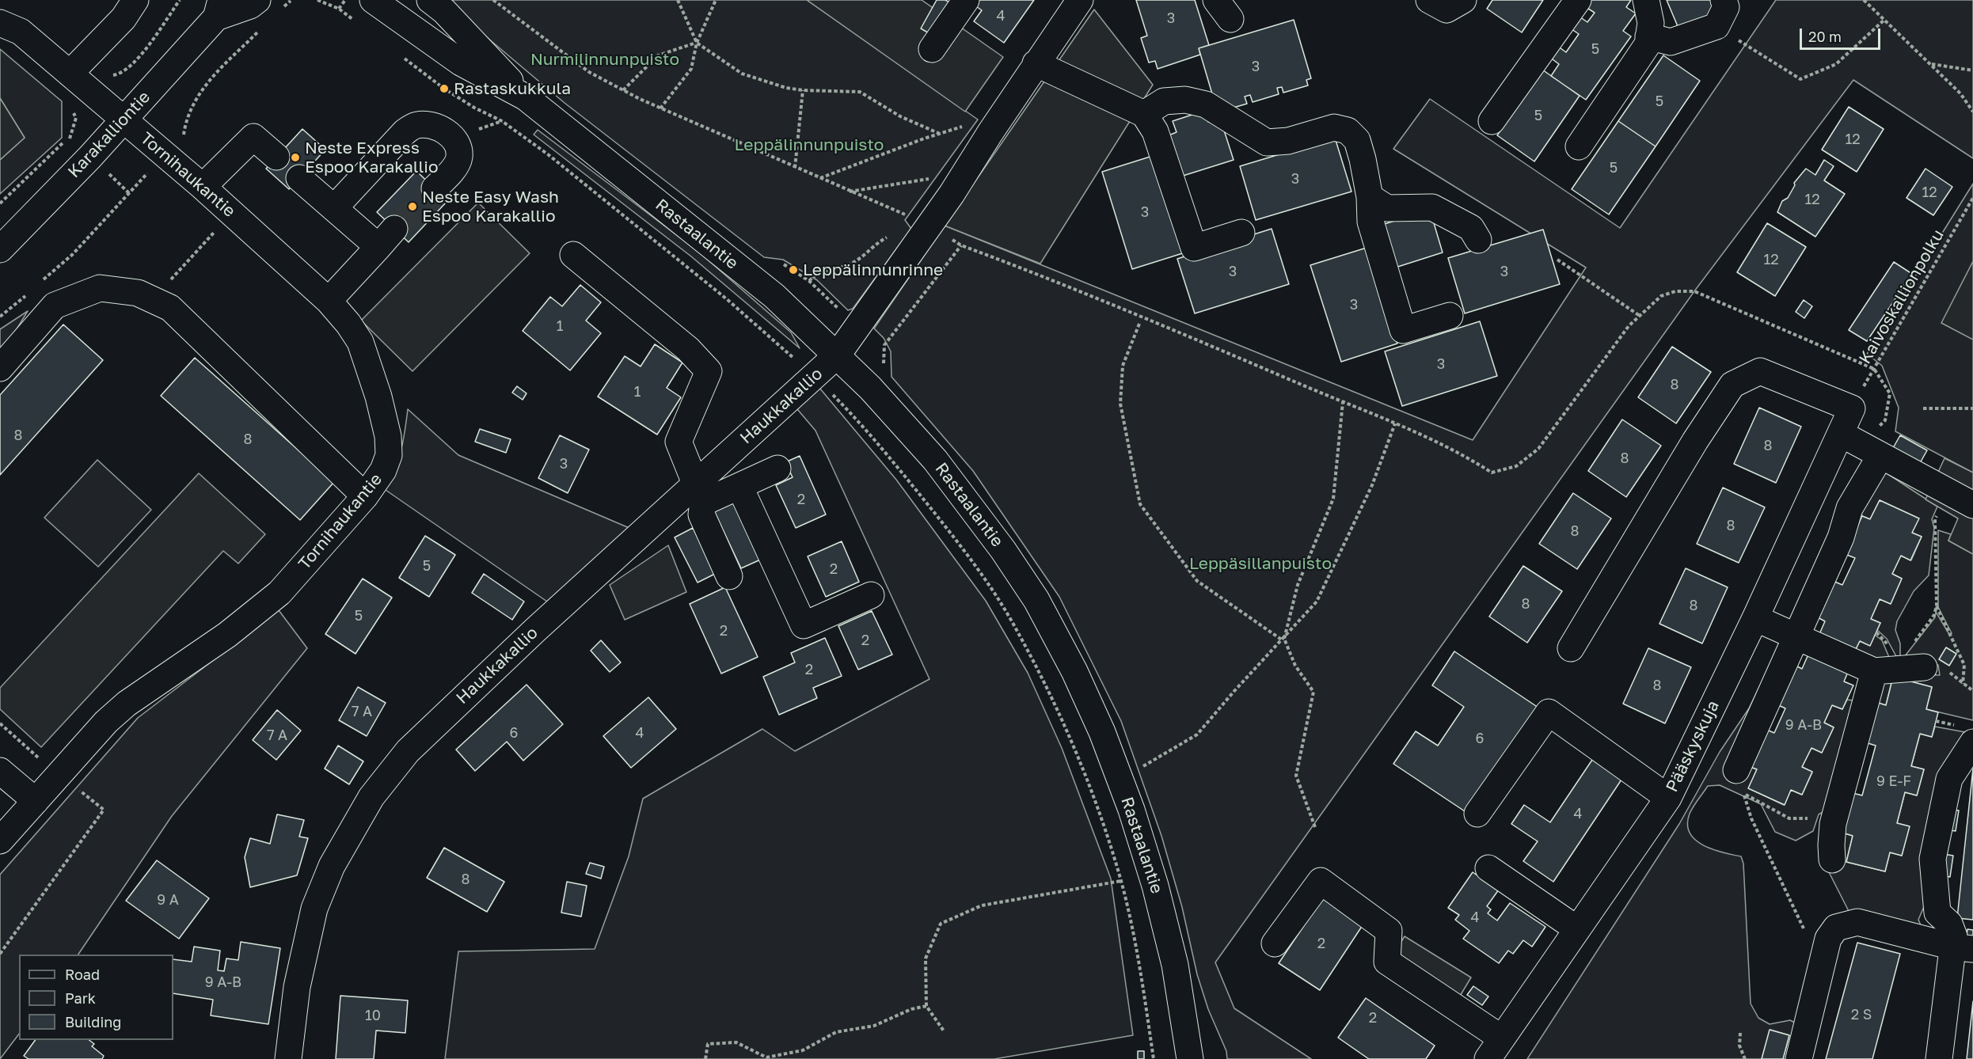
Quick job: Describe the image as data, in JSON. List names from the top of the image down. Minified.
{"streets":{"street":["Karakalliontie","Tornihaukantie","Rastaalantie","Haukkakallio","Pääskyskuja"],"path":["Kaivoskallionpolku"]},"crossings":[["Karakalliontie","Tornihaukantie"],["Rastaalantie","Haukkakallio"],["Kaivoskallionpolku","Pääskyskuja"]],"parks":["Nurmilinnunpuisto","Leppälinnunpuisto","Leppäsillanpuisto"],"places":["Rastaskukkula","Neste Express Espoo Karakallio","Neste Easy Wash Espoo Karakallio","Leppälinnunrinne"],"house_numbers":["4","3","5","3","5","5","12","5","3","12","12","3","12","3","3","3","1","3","8","1","8","8","8","8","3","2","8","8","5","2","8","8","5","2","2","2","8","7 A","9 A-B","6","4","7 A","6","9 E-F","4","8","9 A","4","2","9 A-B","2 S","10","2"],"legend":["Road","Park","Building"],"scale_bar":"20 m"}
